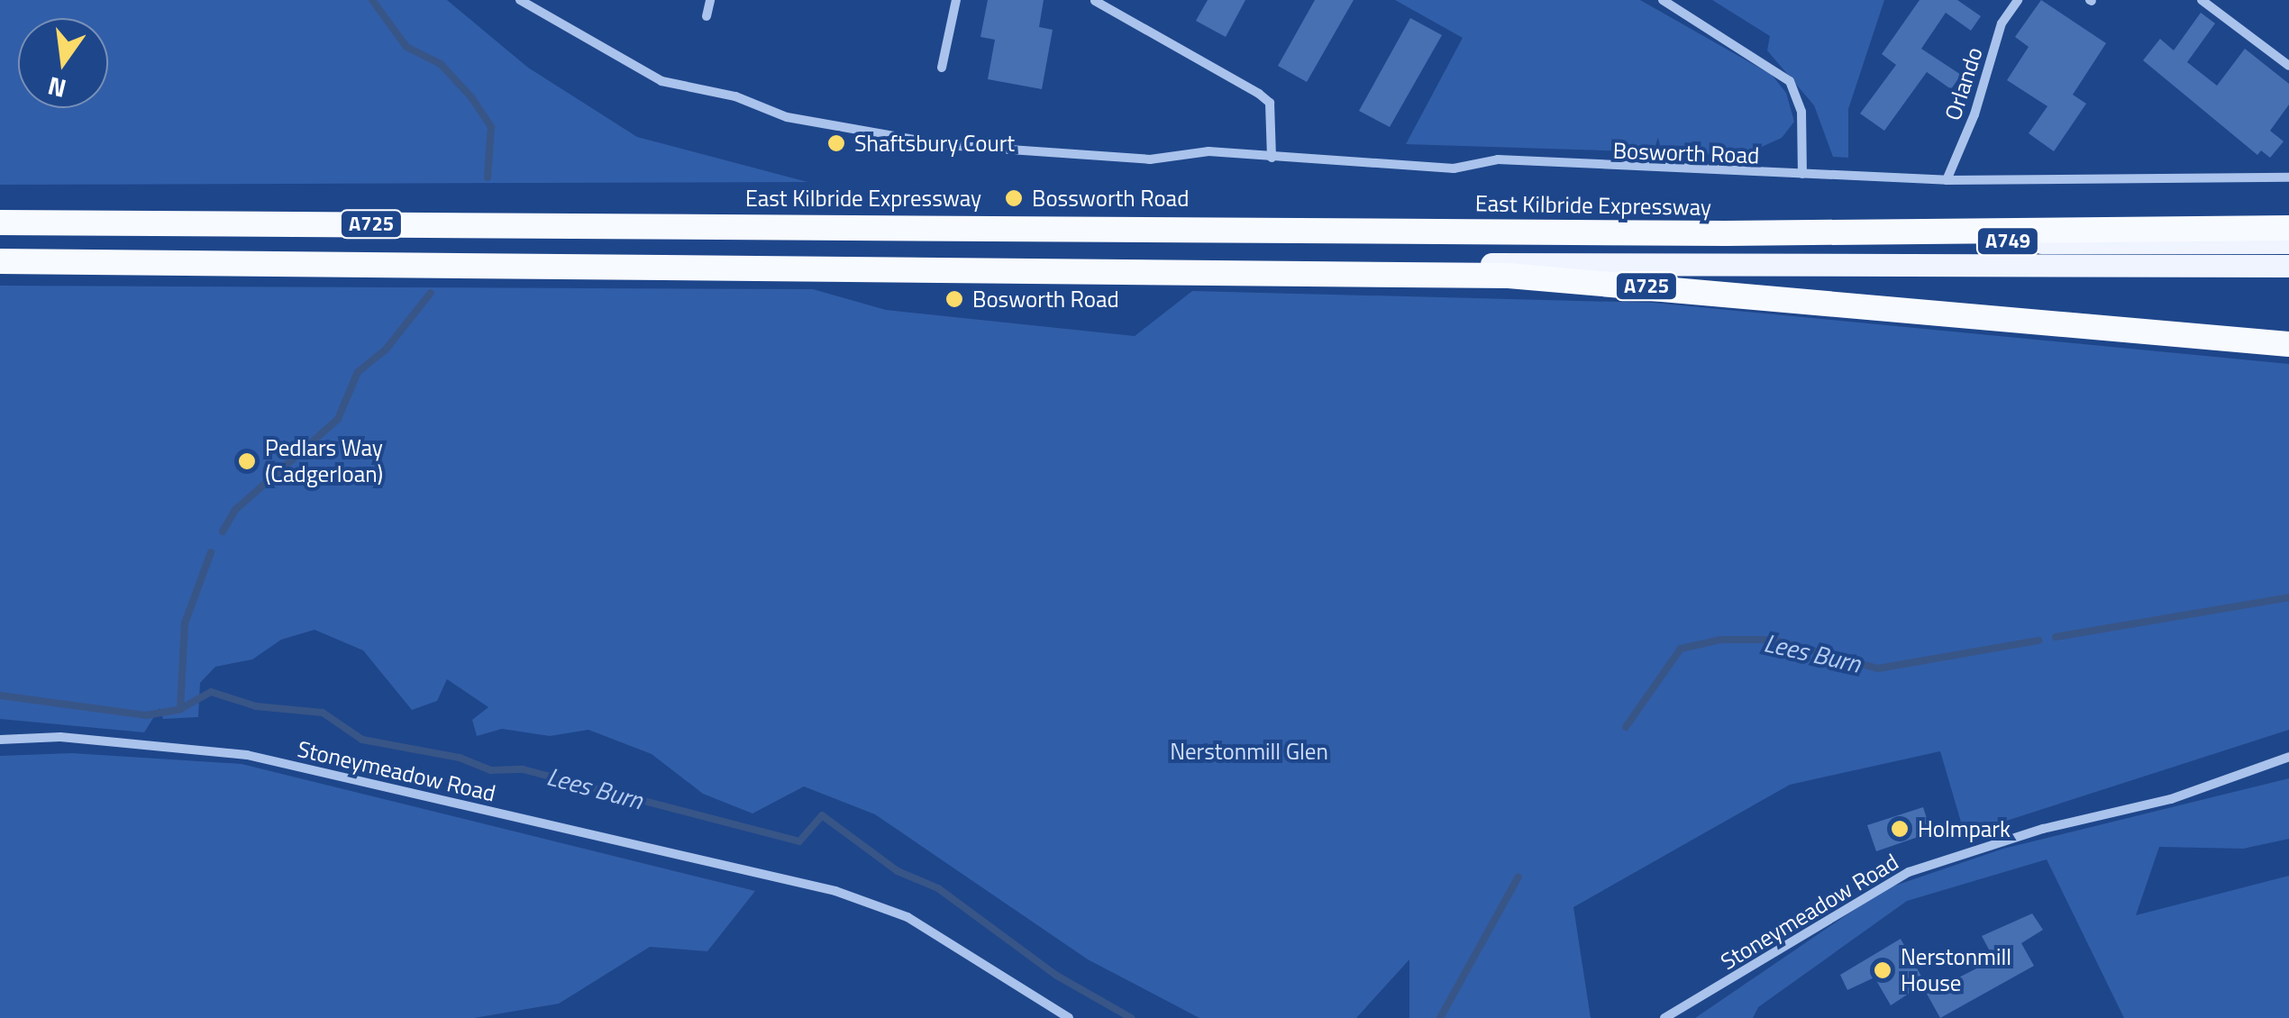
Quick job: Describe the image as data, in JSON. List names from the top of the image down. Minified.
{"streets":{"highway":["East Kilbride Expressway","A725"],"main road":["A749"],"street":["Orlando","Bosworth Road","Stoneymeadow Road"]},"crossings":[["Orlando","Bosworth Road"],["A725","A749"]],"water":["Lees Burn"],"parks":["Nerstonmill Glen"],"places":["Shaftsbury Court","Bossworth Road","Bosworth Road","Pedlars Way (Cadgerloan)","Holmpark","Nerstonmill House"],"north":"bottom"}
